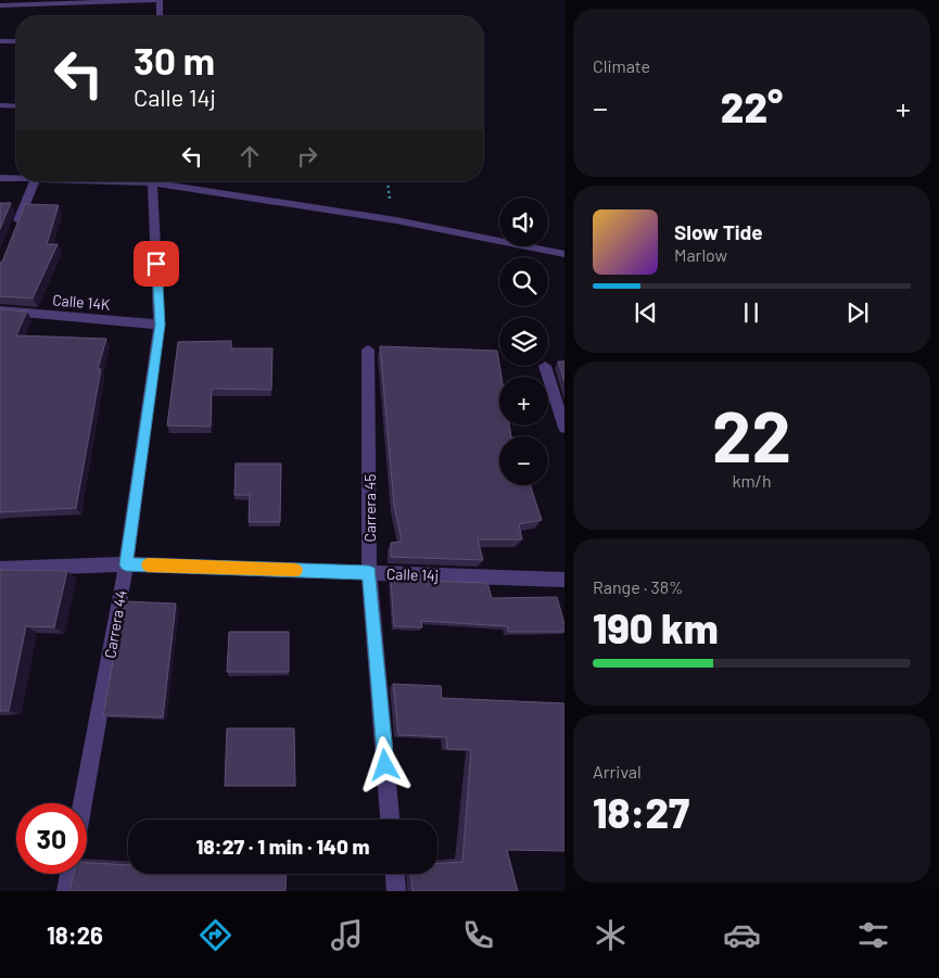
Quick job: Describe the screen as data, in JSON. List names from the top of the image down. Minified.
{"streets":{"street":["Calle 14K","Carrera 45","Calle 14j","Carrera 44"]},"crossings":[["Calle 14K","Carrera 44"],["Carrera 45","Calle 14j"],["Calle 14j","Carrera 44"]],"page":{"tile":["Climate",["22","km/h"],["Range · 38%","190 km"],["Arrival","18:27"]],"turn":["30 m","Calle 14j"],"heat":["−","22°","+"],"map_buttons":["+","−"],"song":["Slow Tide","Marlow"],"limit":"30","trip":"18:27 · 1 min · 140 m","tabs":"18:26"}}
